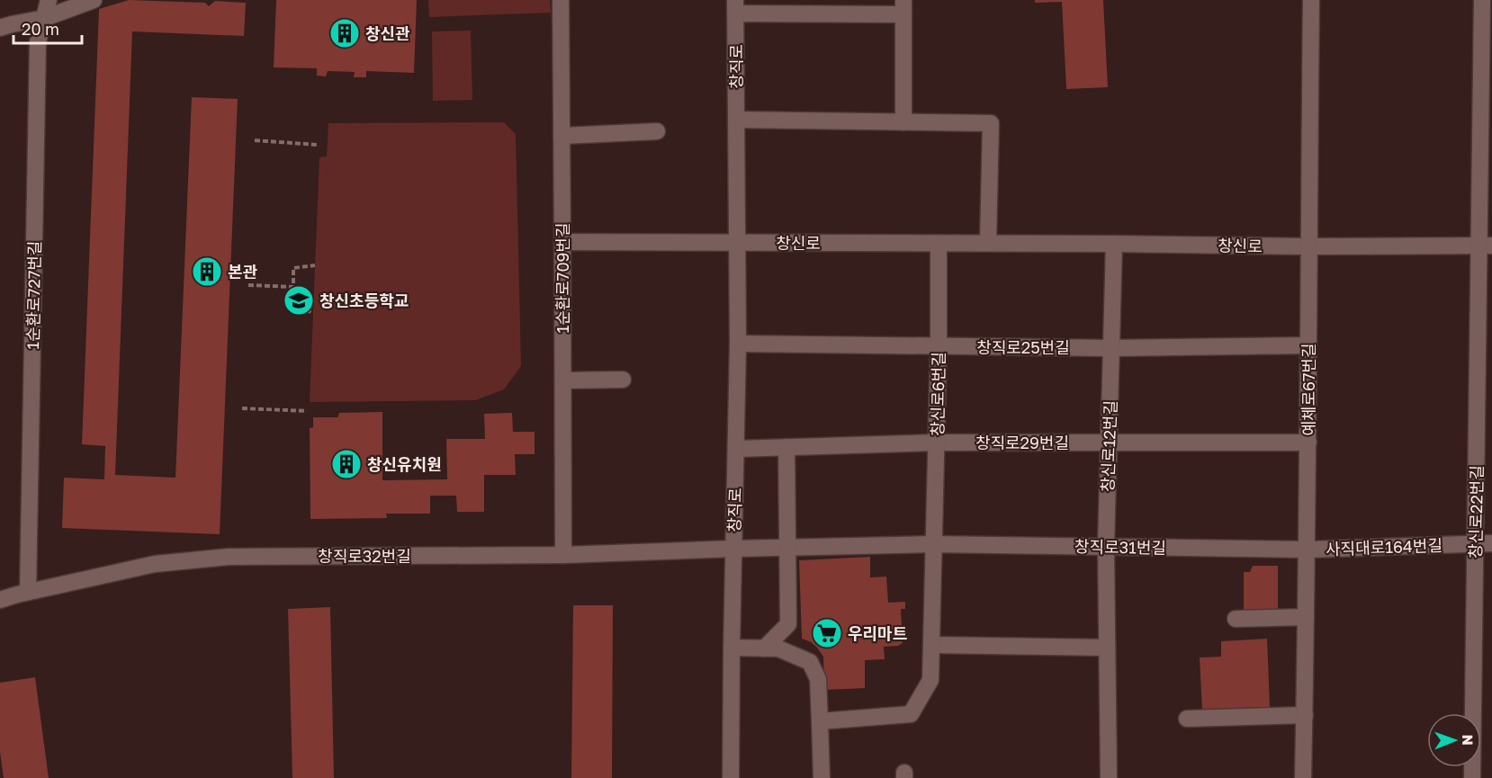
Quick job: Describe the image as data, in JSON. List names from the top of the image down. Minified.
{"streets":{"street":["창직로","창신로","1순환로709번길","1순환로727번길","창직로25번길","예체로67번길","창신로6번길","창직로29번길","창신로12번길","창신로22번길","창직로31번길","사직대로164번길","창직로32번길"]},"crossings":[["창직로","창신로"],["창직로","창직로25번길"],["창직로","창직로29번길"],["창직로","창직로31번길"],["창직로","창직로32번길"],["창신로","예체로67번길"],["창신로","창신로6번길"],["창신로","창신로12번길"],["창신로","창신로22번길"],["1순환로709번길","창직로32번길"],["1순환로727번길","창직로32번길"],["창직로25번길","예체로67번길"],["창직로25번길","창신로6번길"],["창직로25번길","창신로12번길"],["예체로67번길","창직로29번길"],["예체로67번길","창직로31번길"],["예체로67번길","사직대로164번길"],["창신로6번길","창직로29번길"],["창신로6번길","창직로31번길"],["창직로29번길","창신로12번길"],["창신로12번길","창직로31번길"],["창신로22번길","사직대로164번길"],["창직로31번길","사직대로164번길"],["창직로31번길","창직로32번길"]],"places":{"building":["창신관","본관","창신유치원"],"school or university":["창신초등학교"],"supermarket":["우리마트"]},"scale_bar":"20 m","north":"right"}
